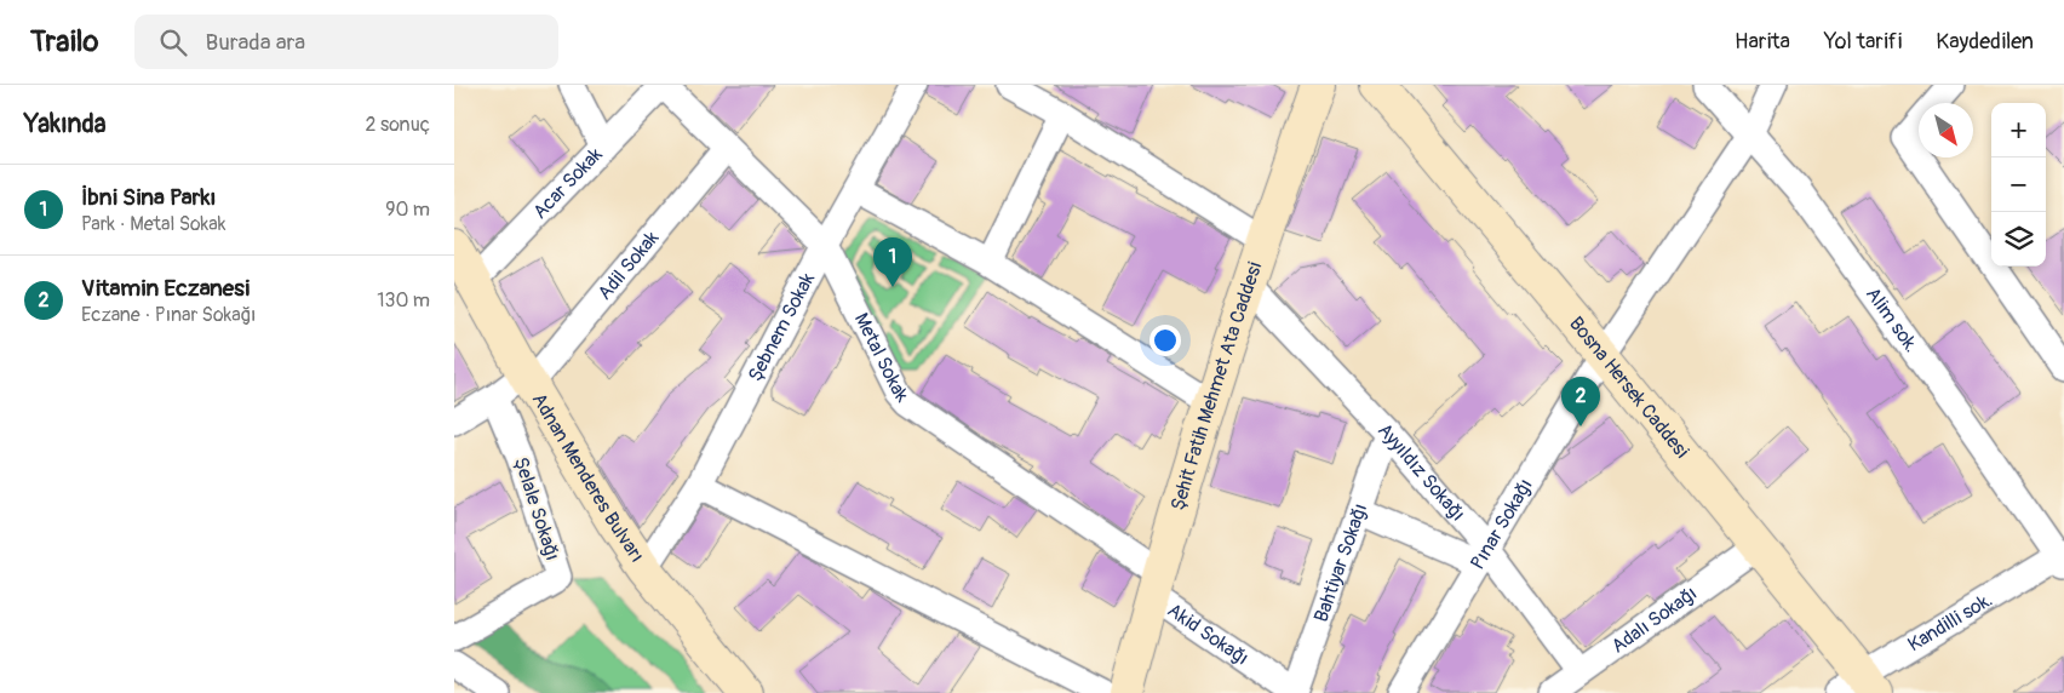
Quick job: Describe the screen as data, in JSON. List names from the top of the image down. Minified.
{"streets":{"main road":["Şehit Fatih Mehmet Ata Caddesi","Bosna Hersek Caddesi","Adnan Menderes Bulvarı"],"street":["Acar Sokak","Adil Sokak","Alim sok.","Şebnem Sokak","Metal Sokak","Ayyıldız Sokağı","Şelale Sokağı","Pınar Sokağı","Bahtiyar Sokağı","Adalı Sokağı","Kandilli sok.","Akid Sokağı"]},"crossings":[["Acar Sokak","Metal Sokak"],["Acar Sokak","Adnan Menderes Bulvarı"],["Adil Sokak","Metal Sokak"],["Adil Sokak","Adnan Menderes Bulvarı"],["Adil Sokak","Şelale Sokağı"],["Alim sok.","Pınar Sokağı"],["Alim sok.","Kandilli sok."],["Şebnem Sokak","Metal Sokak"],["Şebnem Sokak","Adnan Menderes Bulvarı"],["Metal Sokak","Şehit Fatih Mehmet Ata Caddesi"],["Metal Sokak","Akid Sokağı"],["Şehit Fatih Mehmet Ata Caddesi","Ayyıldız Sokağı"],["Şehit Fatih Mehmet Ata Caddesi","Akid Sokağı"],["Bosna Hersek Caddesi","Pınar Sokağı"],["Bosna Hersek Caddesi","Adalı Sokağı"],["Bosna Hersek Caddesi","Kandilli sok."],["Ayyıldız Sokağı","Pınar Sokağı"],["Ayyıldız Sokağı","Bahtiyar Sokağı"],["Ayyıldız Sokağı","Adalı Sokağı"],["Bahtiyar Sokağı","Akid Sokağı"]],"north":"bottom right","page":{"header":"Trailo","search":"Burada ara","nav":["Harita","Yol tarifi","Kaydedilen"],"heading":["Yakında","2 sonuç"],"map_buttons":["+","−"],"list":[{"mark":"1","name":"İbni Sina Parkı","note":"Park · Metal Sokak","value":"90 m"},{"mark":"2","name":"Vitamin Eczanesi","note":"Eczane · Pınar Sokağı","value":"130 m"}],"pins":["1","2"]}}
